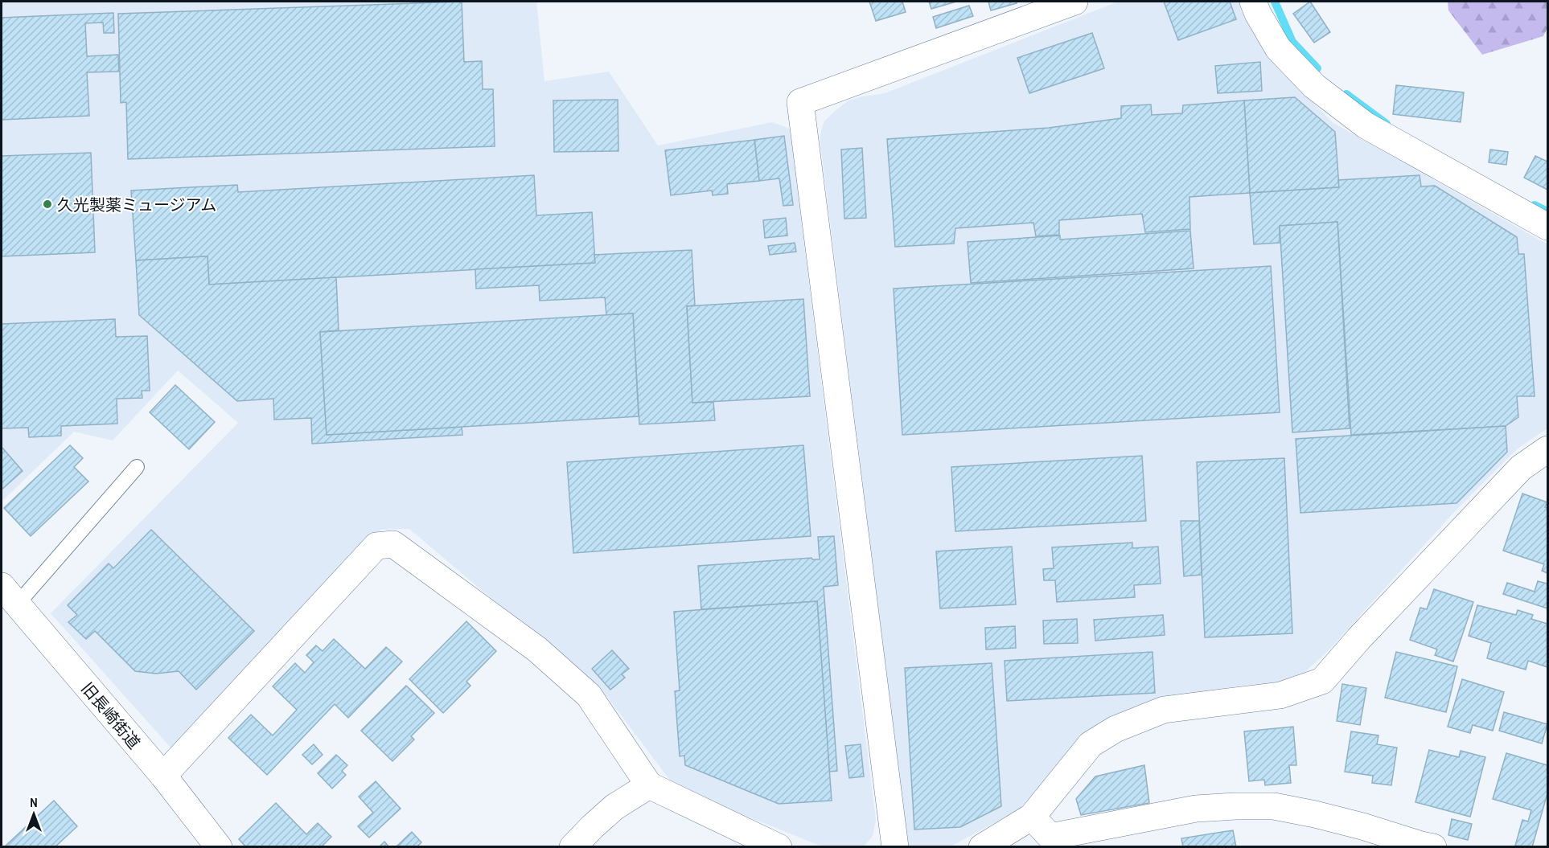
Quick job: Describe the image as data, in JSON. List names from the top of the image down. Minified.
{"streets":{"street":["旧長崎街道"]},"places":["久光製薬ミュージアム"],"north":"top"}
